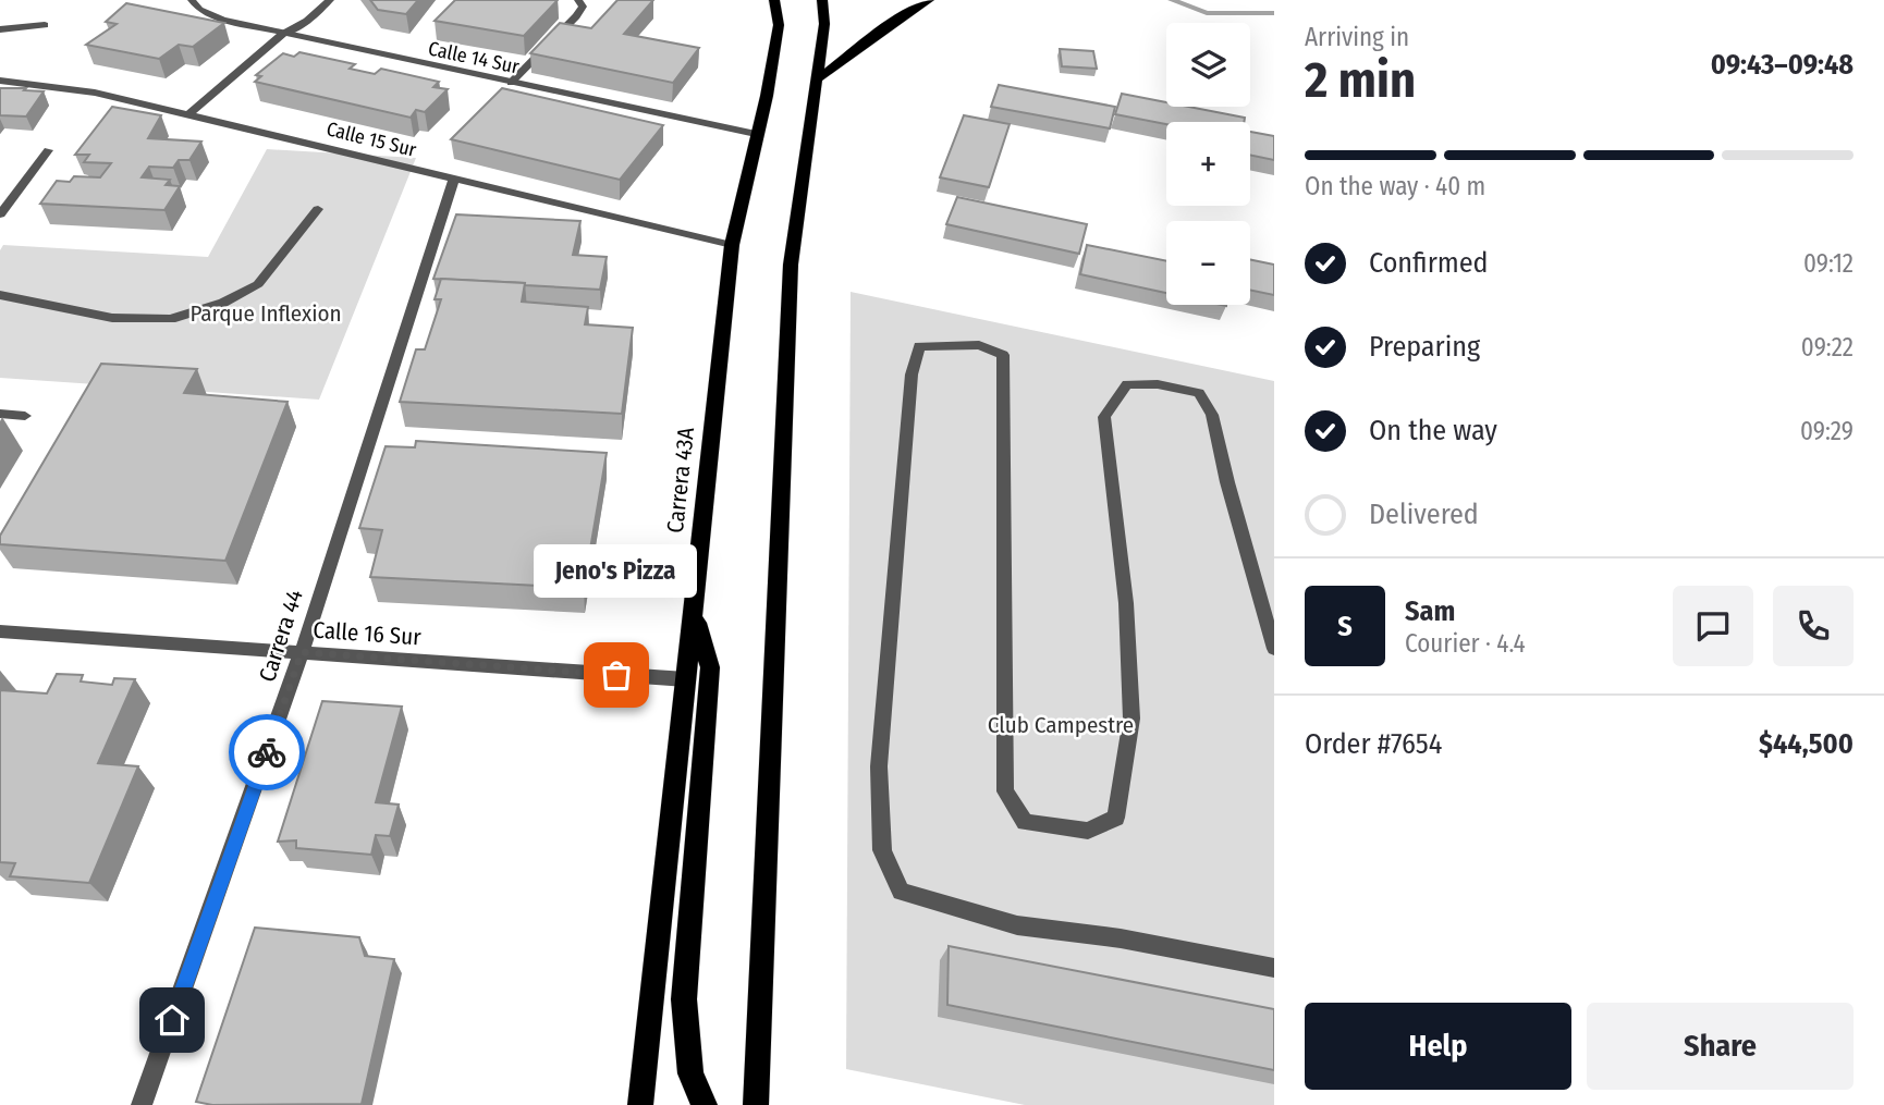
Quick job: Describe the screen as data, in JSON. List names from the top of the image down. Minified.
{"streets":{"main road":["Carrera 43A"],"street":["Calle 14 Sur","Calle 15 Sur","Calle 16 Sur","Carrera 44"]},"crossings":[["Calle 14 Sur","Carrera 43A"],["Calle 15 Sur","Carrera 43A"],["Calle 15 Sur","Carrera 44"],["Carrera 43A","Calle 16 Sur"],["Calle 16 Sur","Carrera 44"]],"parks":["Parque Inflexion","Club Campestre"],"places":["Jeno's Pizza"],"page":{"heading":["2 min","Arriving in","09:43–09:48"],"panel":["Sam","Courier · 4.4","Order #7654","$44,500"],"map_buttons":["+","−"],"bar":"On the way · 40 m","list":[["Confirmed","09:12"],["Preparing","09:22"],["On the way","09:29"],"Delivered"],"bubble":"Jeno's Pizza","round":"S","buttons":["Help","Share"]}}
